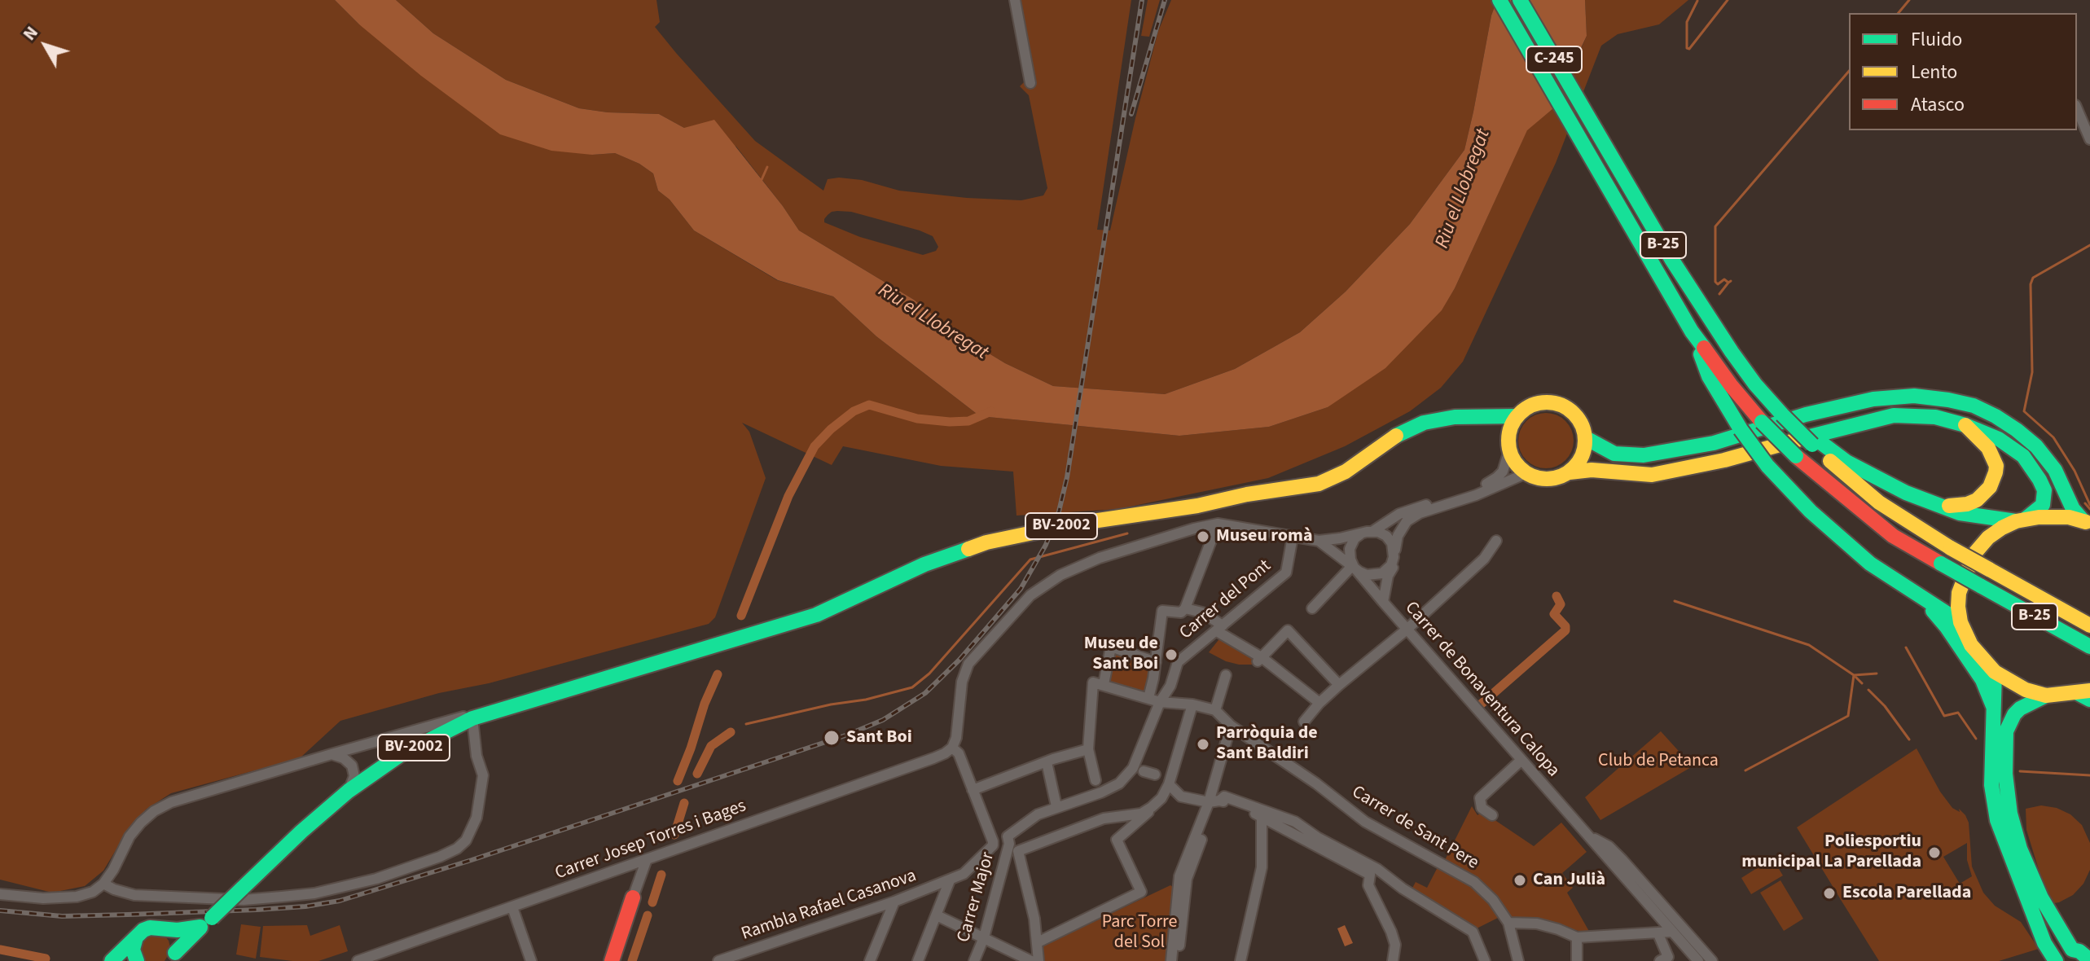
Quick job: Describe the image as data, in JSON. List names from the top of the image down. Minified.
{"streets":{"main road":["C-245","B-25","BV-2002"],"street":["Carrer del Pont","Carrer de Bonaventura Calopa","Carrer de Sant Pere","Carrer Josep Torres i Bages","Carrer Major","Rambla Rafael Casanova"]},"crossings":[["C-245","B-25"],["Carrer del Pont","Carrer Major"]],"water":["Riu el Llobregat"],"parks":["Club de Petanca","Parc Torre del Sol"],"places":["Museu romà","Museu de Sant Boi","Sant Boi","Parròquia de Sant Baldiri","Poliesportiu municipal La Parellada","Can Julià","Escola Parellada"],"legend":["Fluido","Lento","Atasco"],"north":"top left"}
